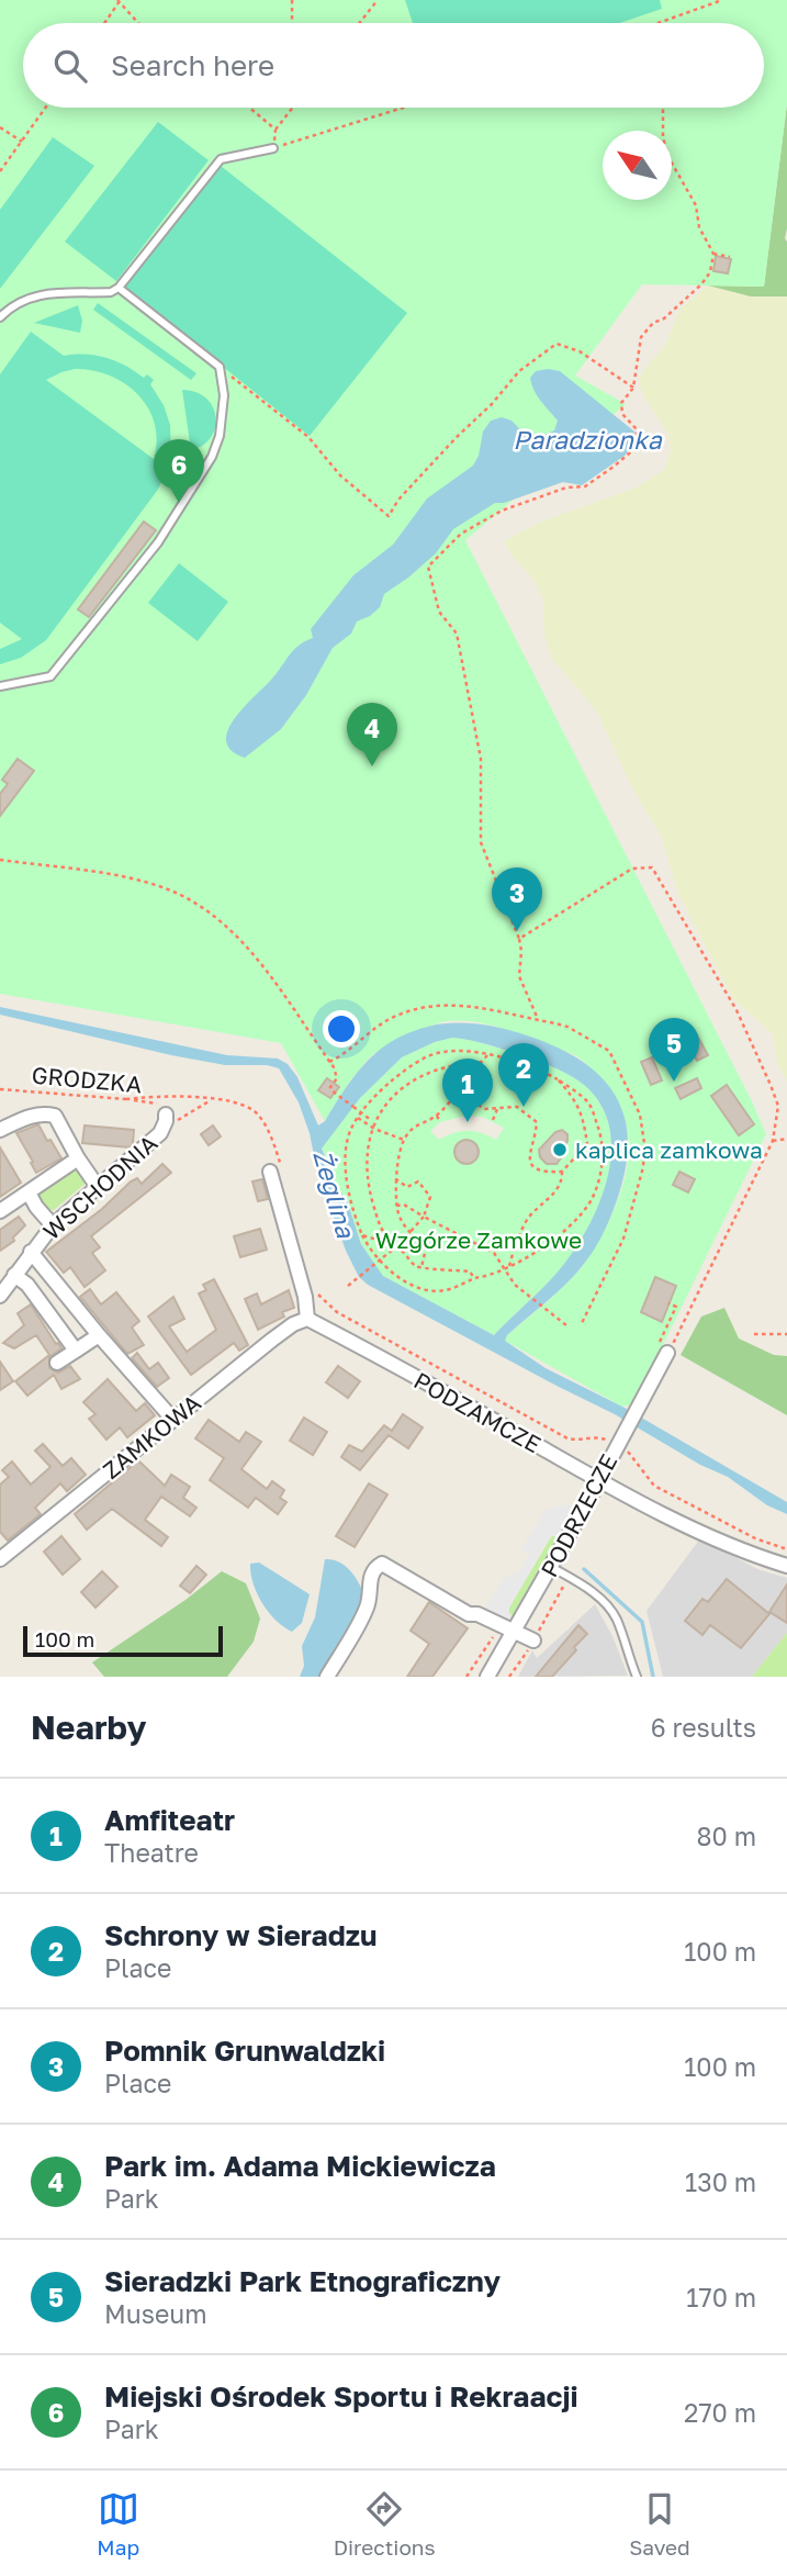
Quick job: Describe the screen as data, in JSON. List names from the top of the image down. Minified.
{"streets":{"street":["WSCHODNIA","PODZAMCZE","ZAMKOWA","PODRZECZE"],"path":["GRODZKA"]},"crossings":[["GRODZKA","WSCHODNIA"],["PODZAMCZE","ZAMKOWA"],["PODZAMCZE","PODRZECZE"]],"water":["Paradzionka","Żeglina"],"parks":["Wzgórze Zamkowe"],"places":["kaplica zamkowa"],"scale_bar":"100 m","north":"top left","page":{"search":"Search here","pins":["6","4","3","5","2","1"],"scale":"100 m","heading":["Nearby","6 results"],"list":[{"mark":"1","name":"Amfiteatr","note":"Theatre","value":"80 m"},{"mark":"2","name":"Schrony w Sieradzu","note":"Place","value":"100 m"},{"mark":"3","name":"Pomnik Grunwaldzki","note":"Place","value":"100 m"},{"mark":"4","name":"Park im. Adama Mickiewicza","note":"Park","value":"130 m"},{"mark":"5","name":"Sieradzki Park Etnograficzny","note":"Museum","value":"170 m"},{"mark":"6","name":"Miejski Ośrodek Sportu i Rekraacji","note":"Park","value":"270 m"}],"nav":["Map","Directions","Saved"]}}
